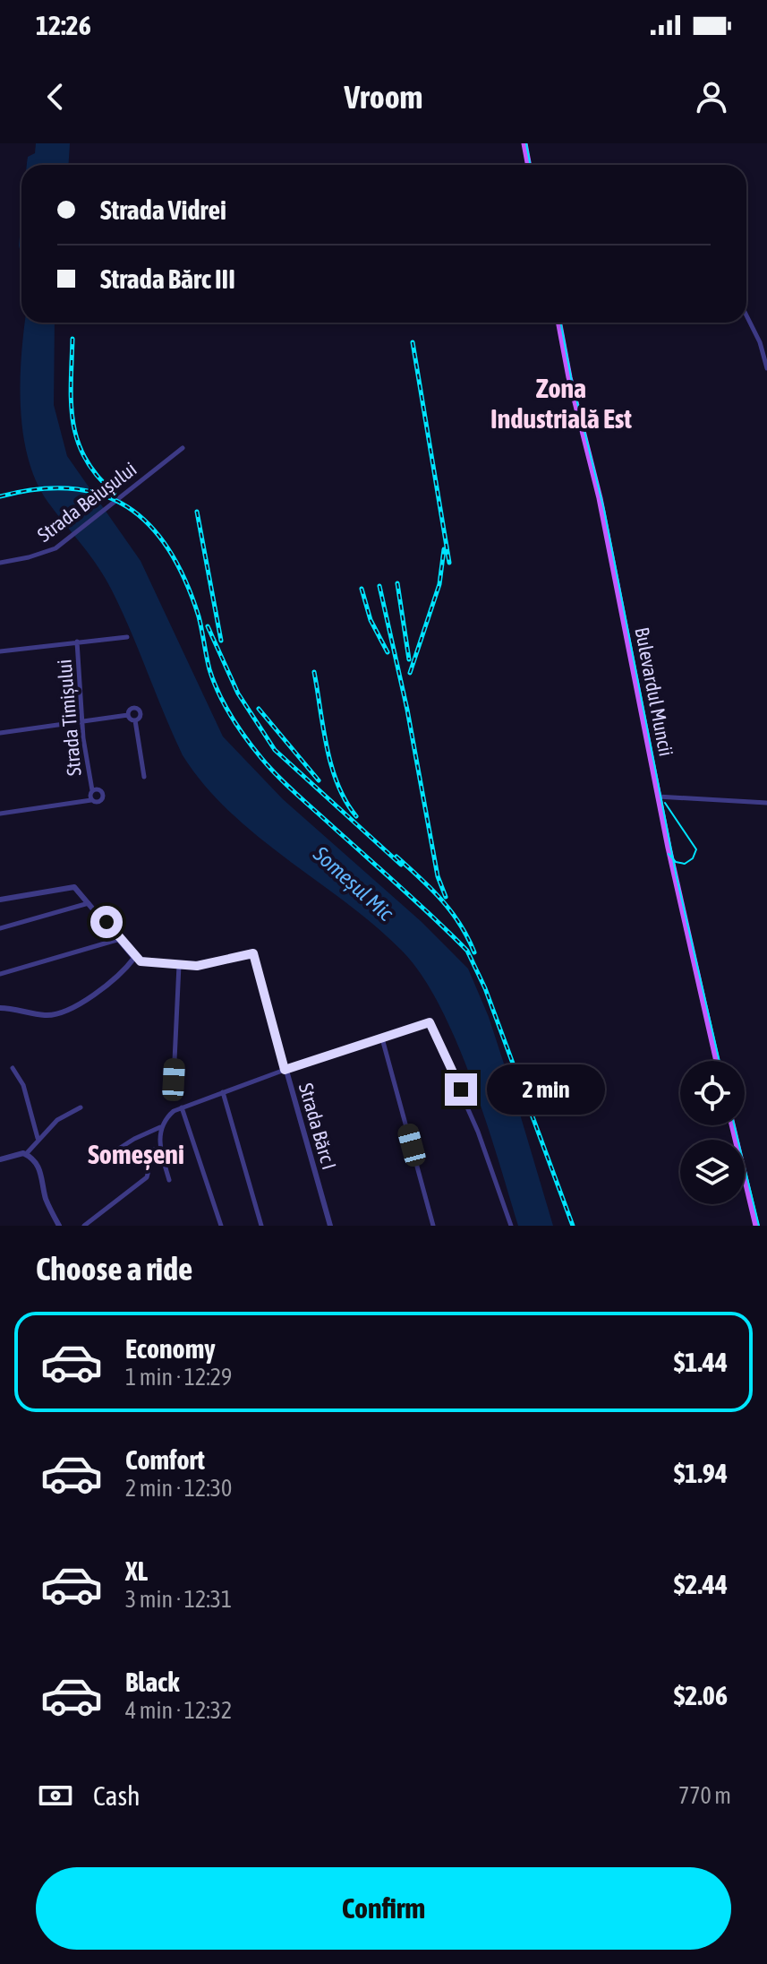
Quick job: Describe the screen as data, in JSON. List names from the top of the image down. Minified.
{"streets":{"main road":["Bulevardul Muncii"],"street":["Strada Beiușului","Strada Timișului","Strada Bărc I"]},"districts":["Zona Industrială Est","Someșeni"],"water":["Someșul Mic"],"page":{"status":"12:26","header":"Vroom","banner":["Strada Vidrei","Strada Bărc III"],"bubble":"2 min","heading":"Choose a ride","list":[{"name":"Economy","note":"1 min · 12:29","value":"$1.44"},{"name":"Comfort","note":"2 min · 12:30","value":"$1.94"},{"name":"XL","note":"3 min · 12:31","value":"$2.44"},{"name":"Black","note":"4 min · 12:32","value":"$2.06"}],"pay":["Cash","770 m"],"buttons":"Confirm"}}
